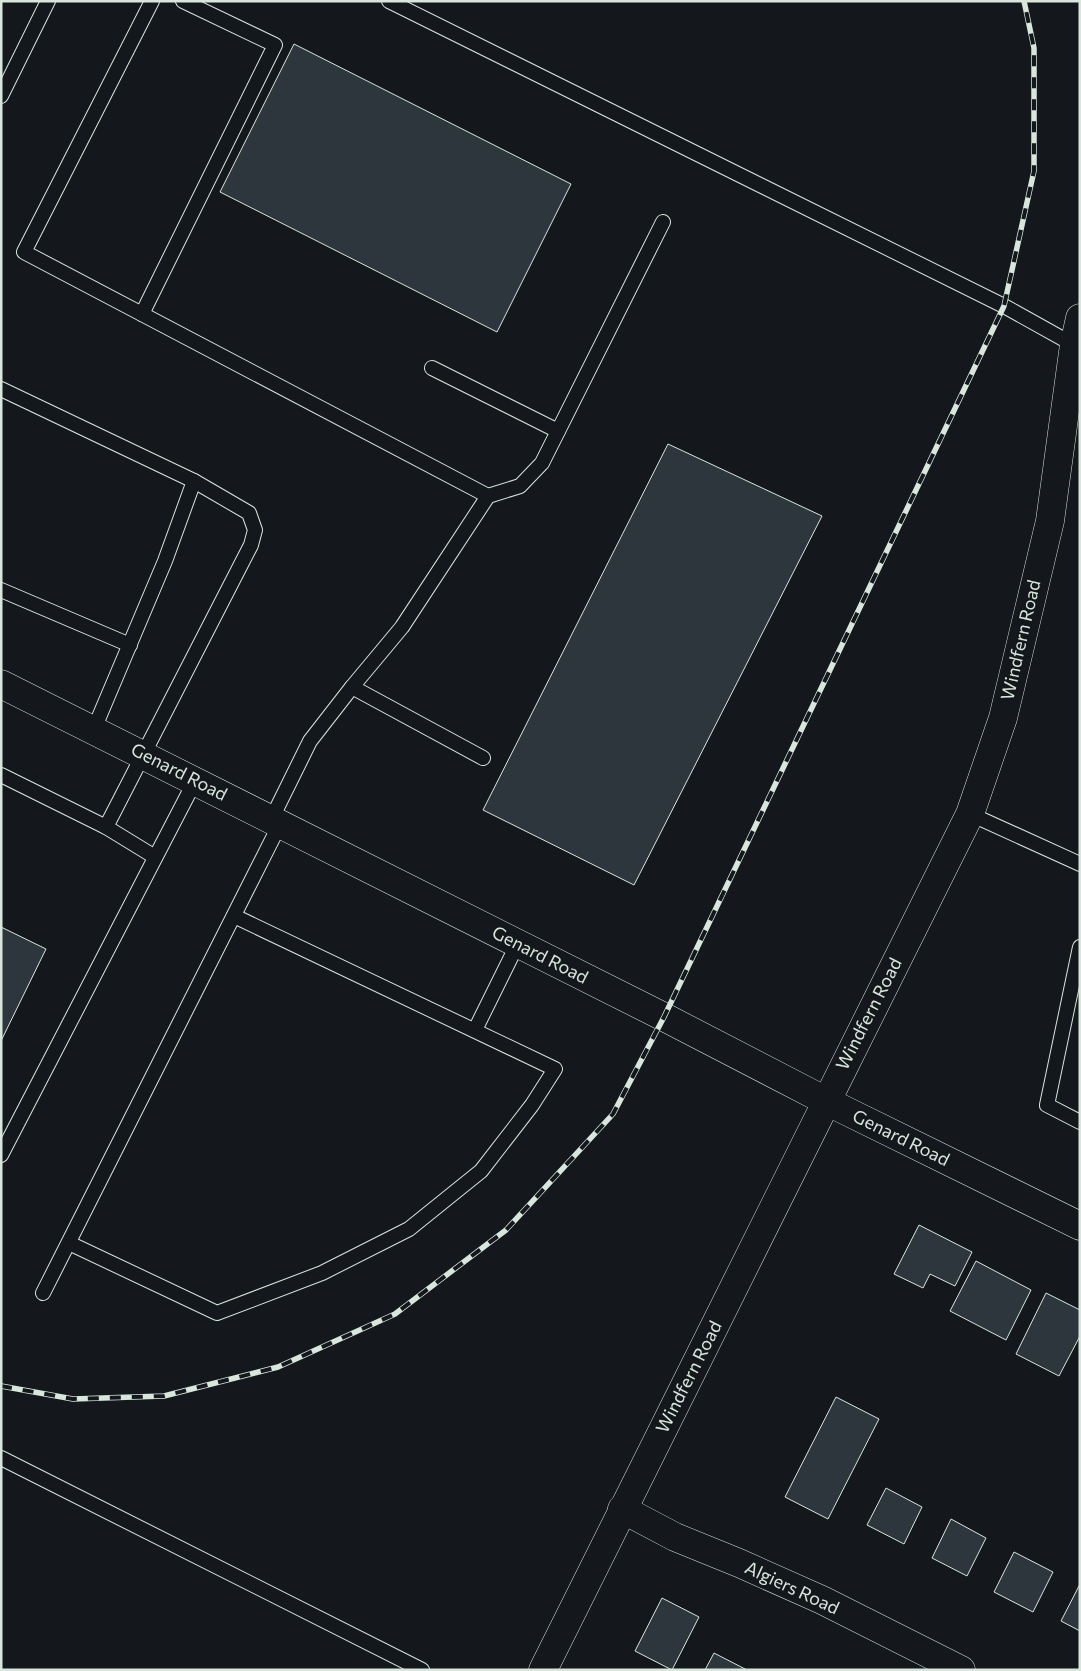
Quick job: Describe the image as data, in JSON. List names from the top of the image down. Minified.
{"streets":{"street":["Windfern Road","Genard Road","Algiers Road"]},"crossings":[["Windfern Road","Genard Road"],["Windfern Road","Algiers Road"]]}
